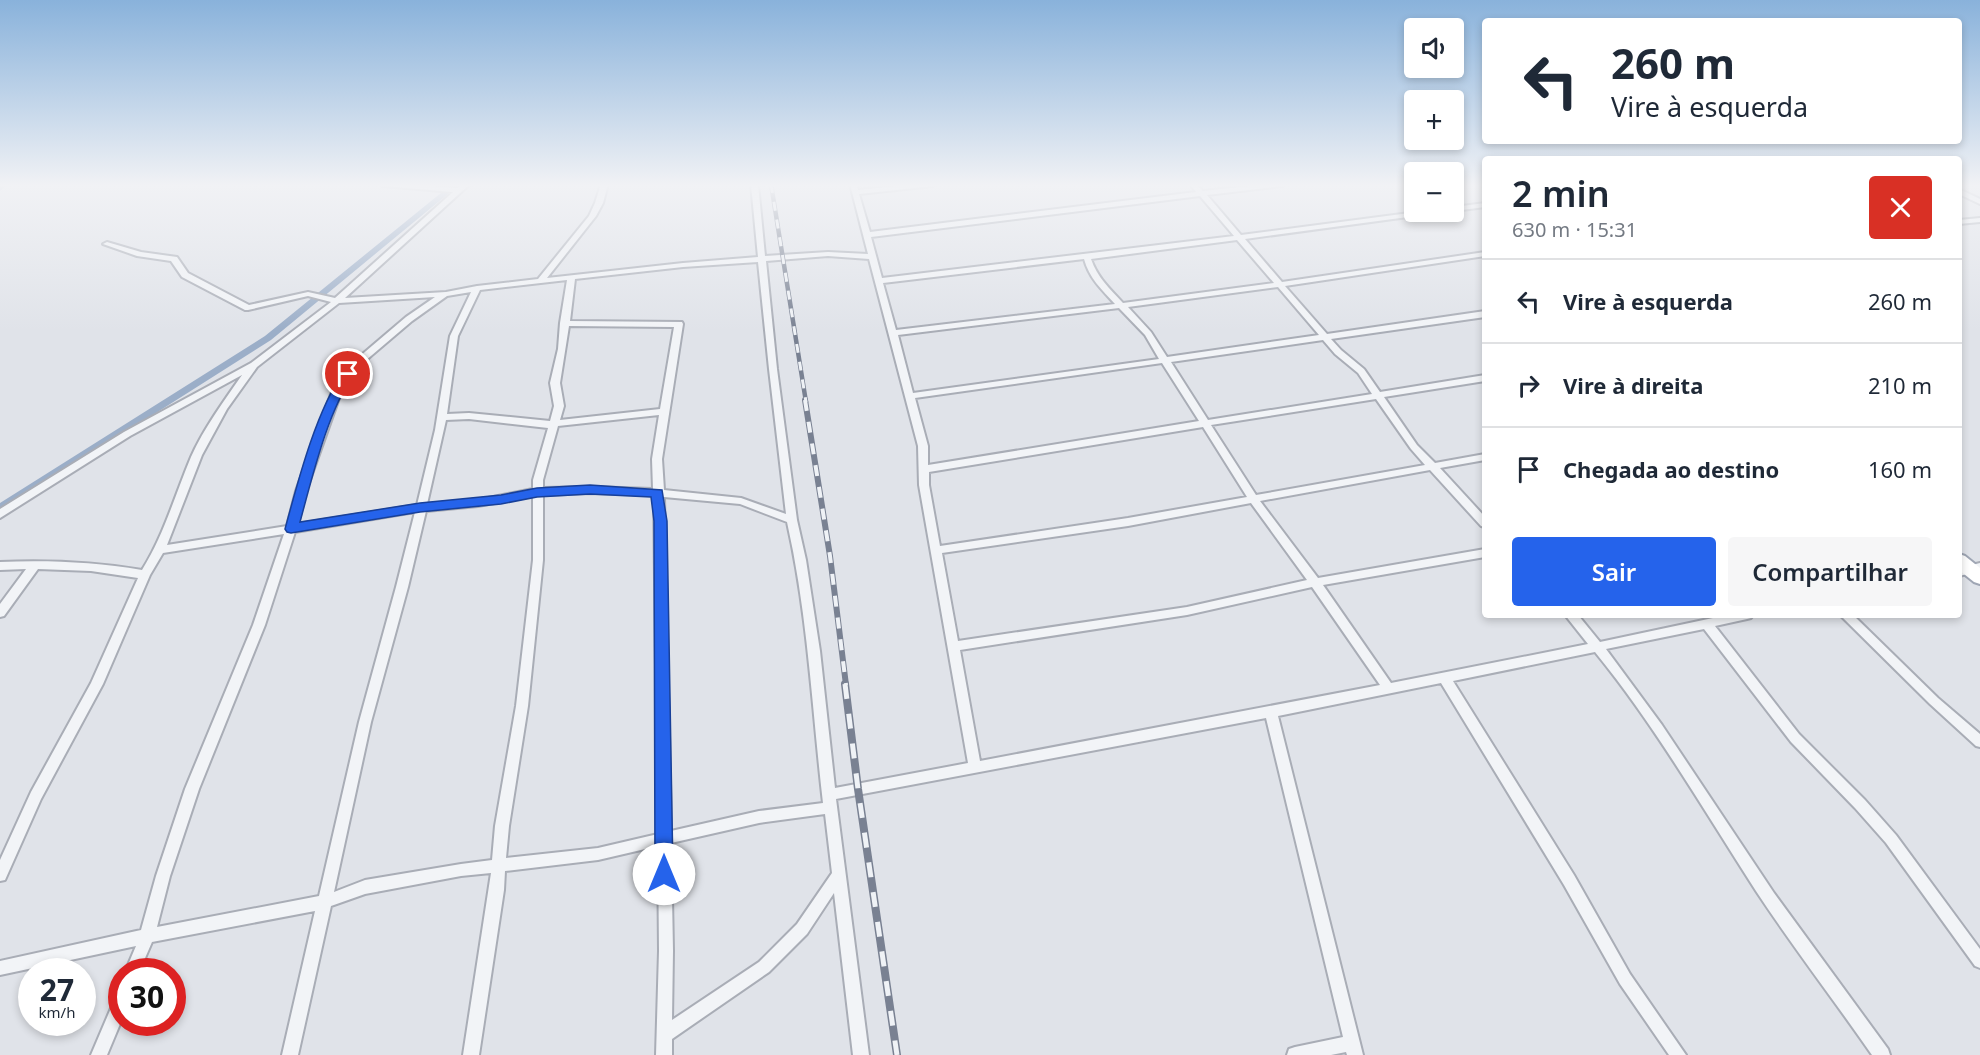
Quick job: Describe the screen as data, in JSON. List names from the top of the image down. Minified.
{"page":{"map_buttons":["+","−"],"turn":["260 m","Vire à esquerda"],"heading":["2 min","630 m · 15:31"],"list":[{"name":"Vire à esquerda","value":"260 m"},{"name":"Vire à direita","value":"210 m"},{"name":"Chegada ao destino","value":"160 m"}],"buttons":["Sair","Compartilhar"],"speed":"27 km/h","limit":"30"}}
